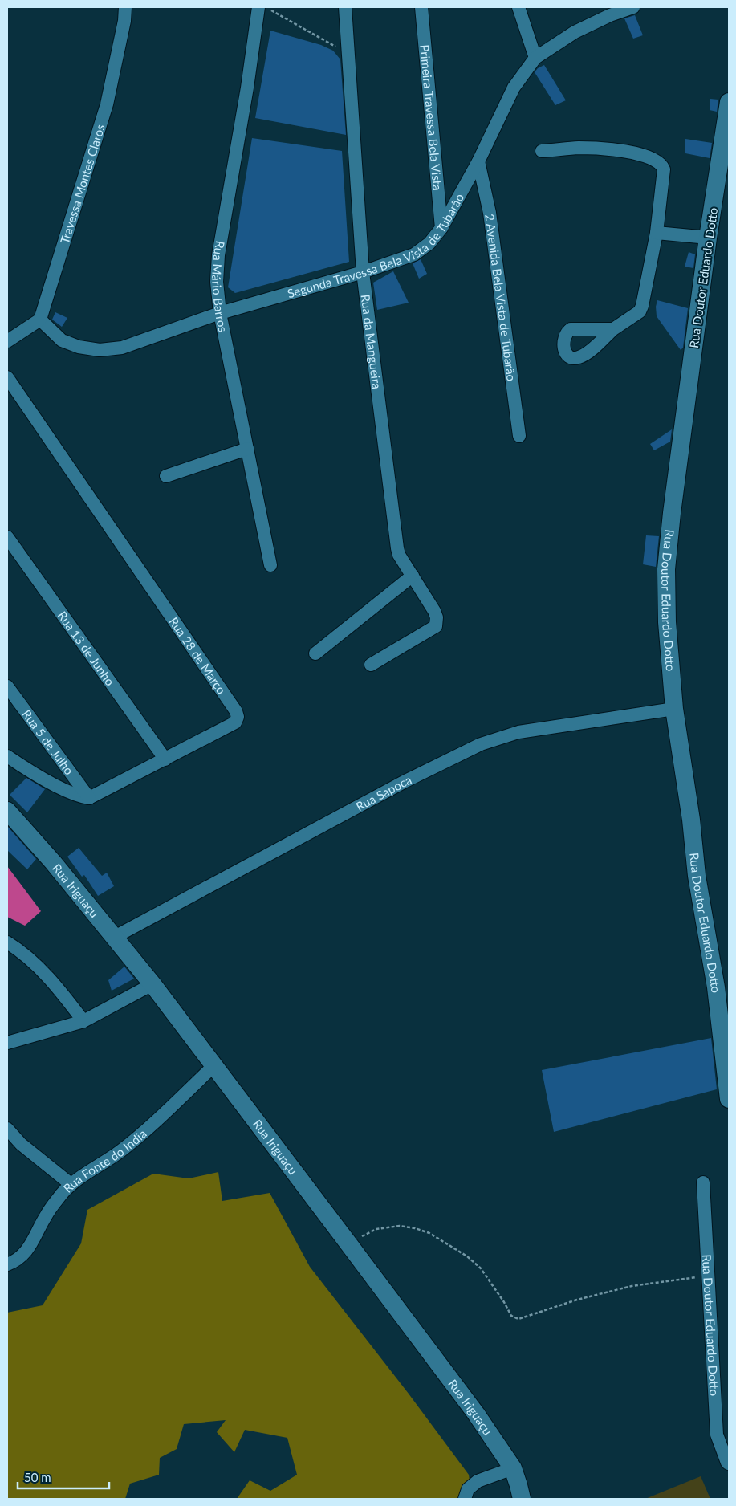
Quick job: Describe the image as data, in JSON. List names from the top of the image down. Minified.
{"streets":{"main road":["Rua Doutor Eduardo Dotto","Rua Iriguaçu"],"street":["Primeira Travessa Bela Vista","Travessa Montes Claros","Segunda Travessa Bela Vista de Tubarão","Rua Mário Barros","2 Avenida Bela Vista de Tubarão","Rua da Mangueira","Rua 13 de Junho","Rua 28 de Março","Rua 5 de Julho","Rua Sapoca","Rua Fonte do India"]},"crossings":[["Primeira Travessa Bela Vista","Segunda Travessa Bela Vista de Tubarão"],["Travessa Montes Claros","Segunda Travessa Bela Vista de Tubarão"],["Segunda Travessa Bela Vista de Tubarão","Rua Mário Barros"],["Segunda Travessa Bela Vista de Tubarão","2 Avenida Bela Vista de Tubarão"],["Segunda Travessa Bela Vista de Tubarão","Rua da Mangueira"],["Rua Doutor Eduardo Dotto","Rua Sapoca"],["Rua 13 de Junho","Rua 28 de Março"],["Rua 28 de Março","Rua 5 de Julho"],["Rua Sapoca","Rua Iriguaçu"],["Rua Iriguaçu","Rua Fonte do India"]],"scale_bar":"50 m"}
